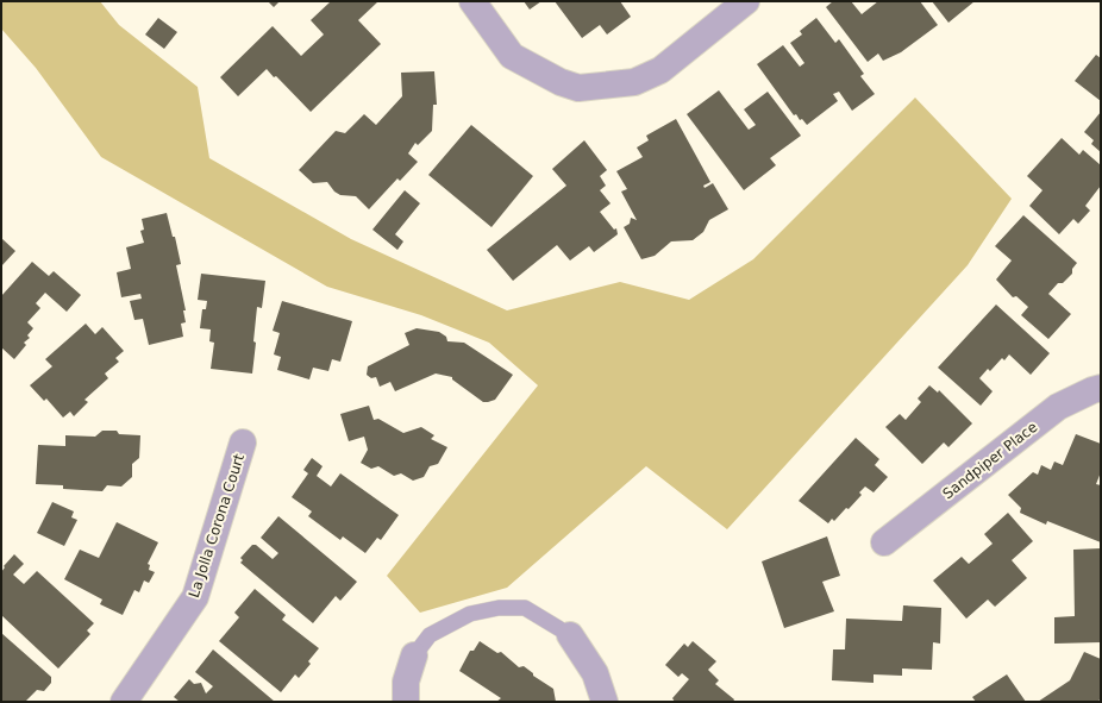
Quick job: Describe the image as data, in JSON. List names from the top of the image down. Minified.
{"streets":{"street":["Sandpiper Place","La Jolla Corona Court"]}}
